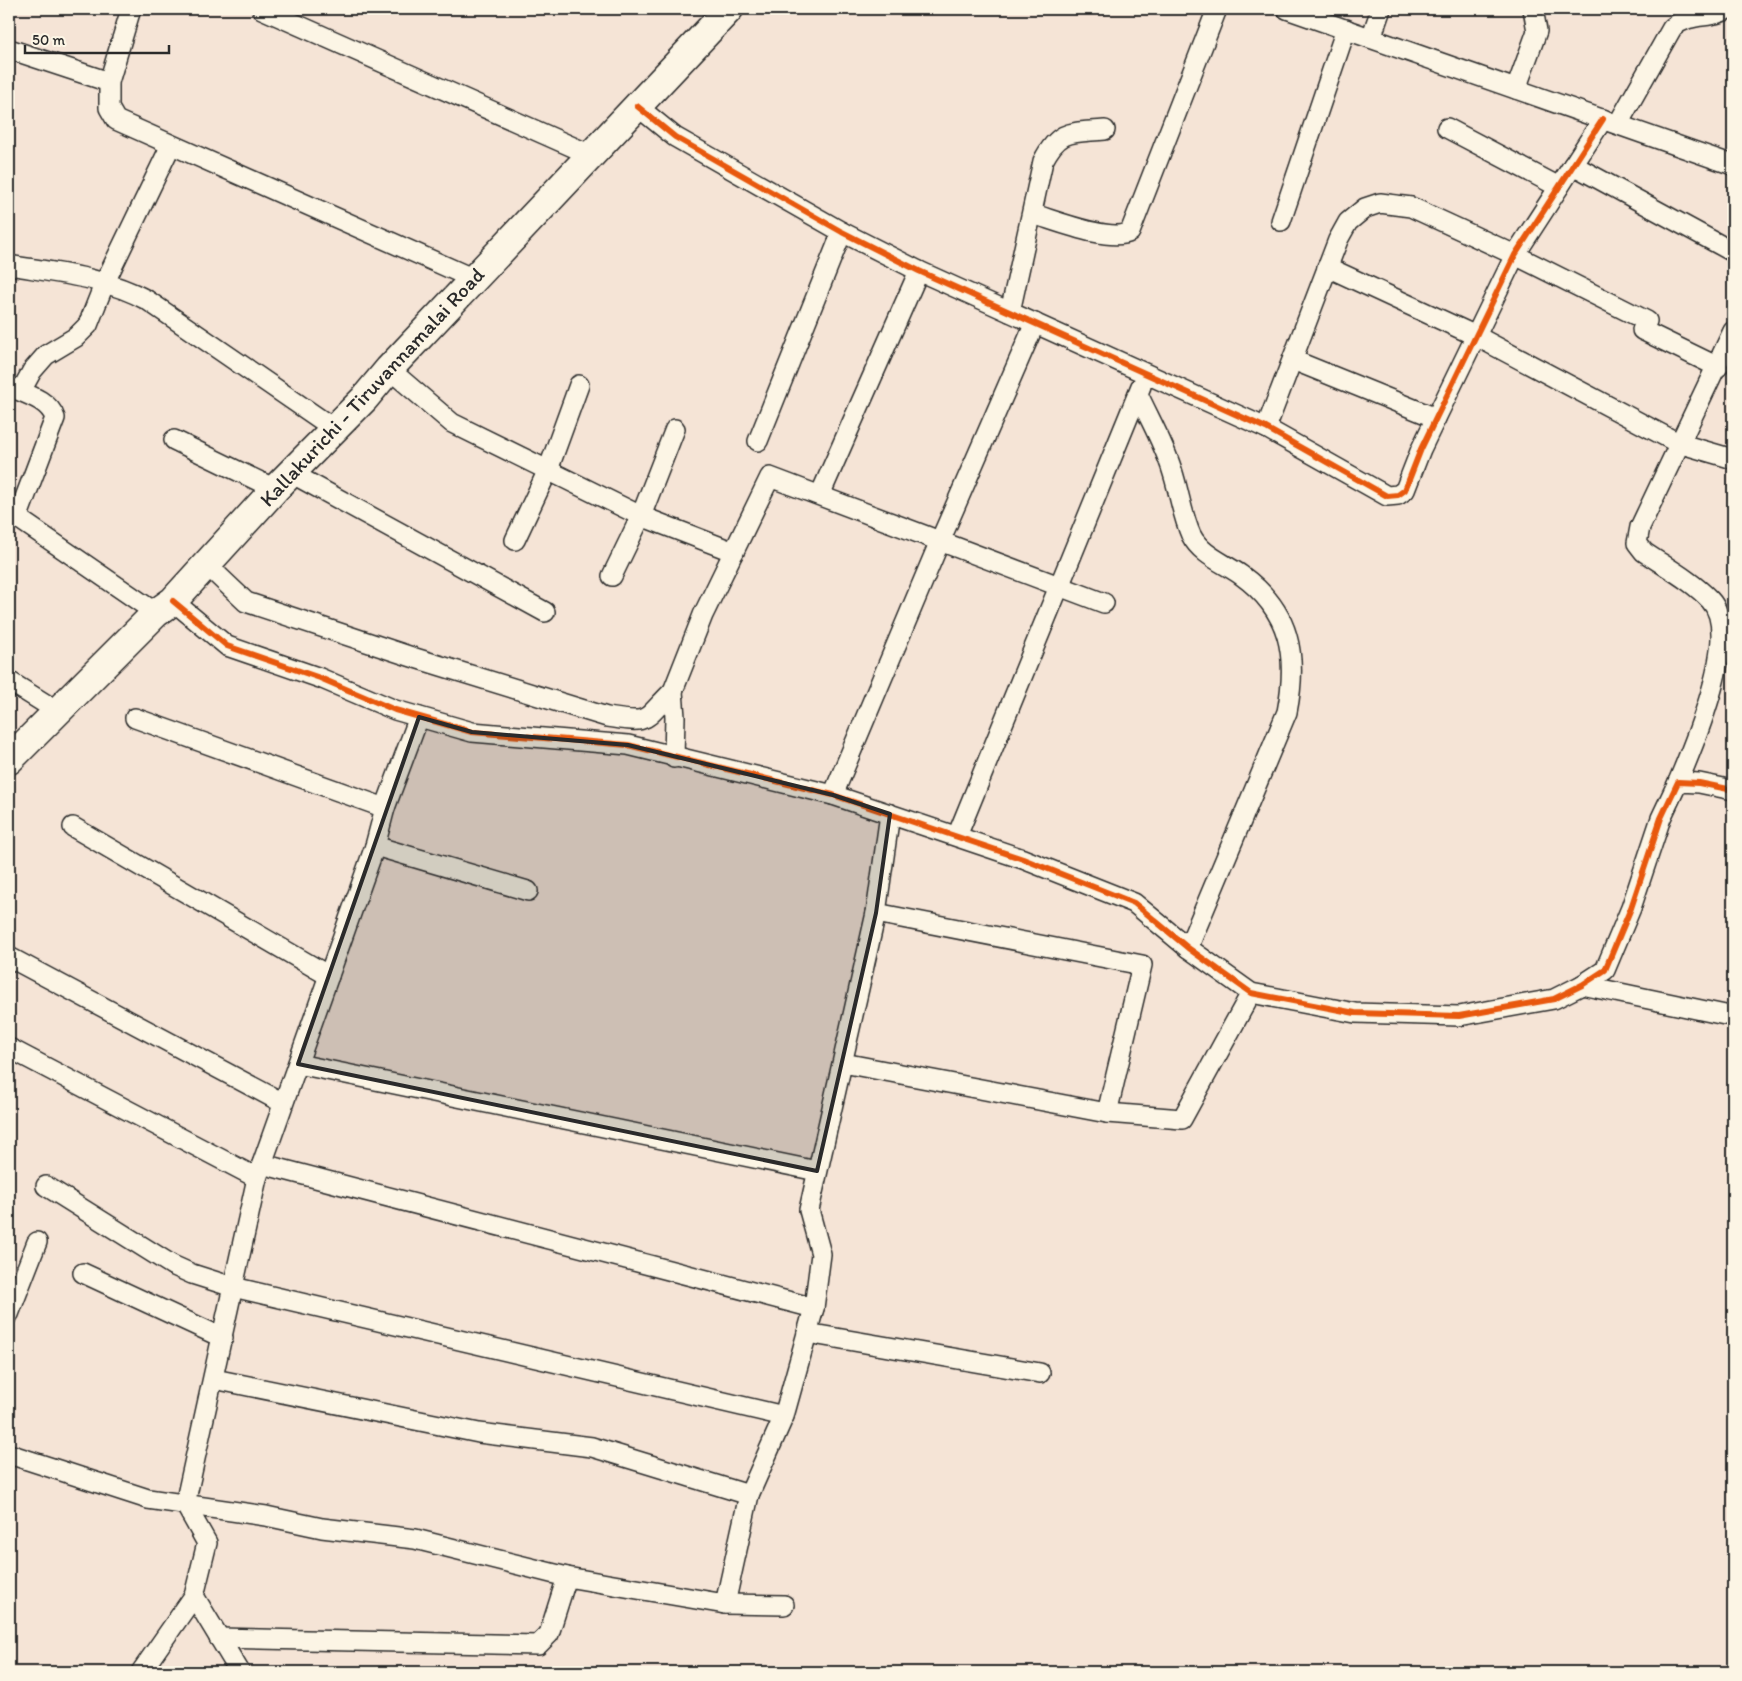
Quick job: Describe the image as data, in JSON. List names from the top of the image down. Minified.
{"streets":{"highway":["Kallakurichi - Tiruvannamalai Road"]},"scale_bar":"50 m"}
